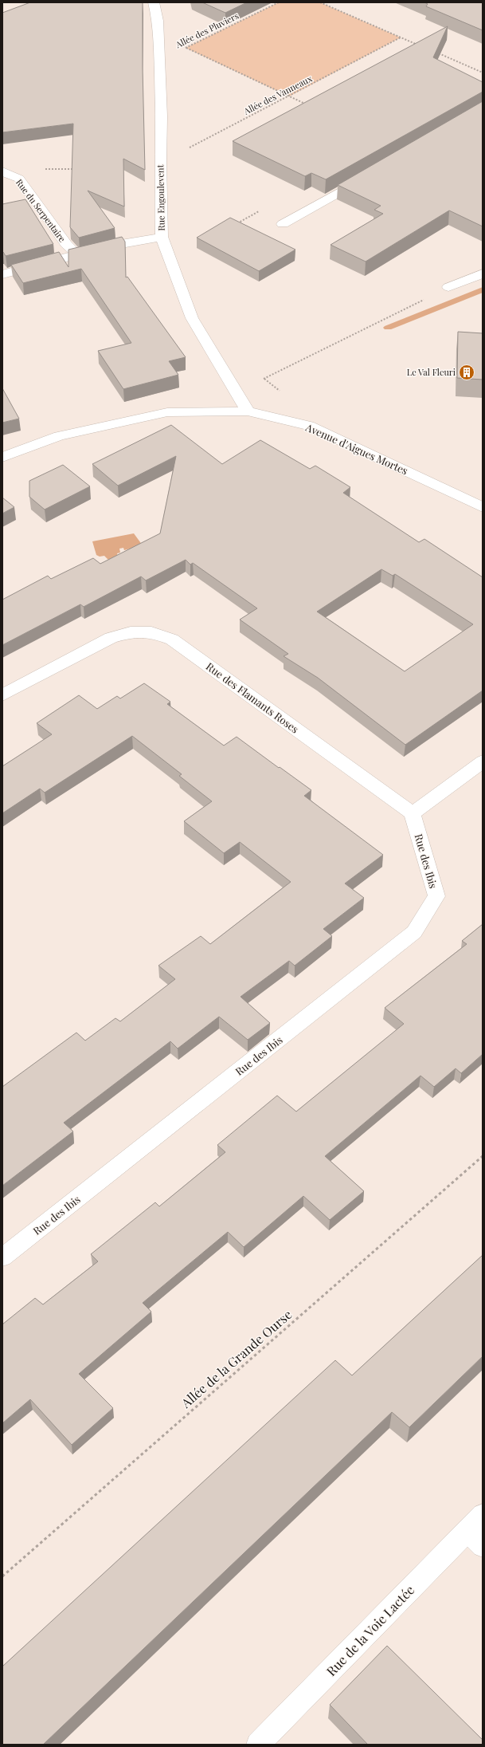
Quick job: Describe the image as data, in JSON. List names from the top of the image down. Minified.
{"streets":{"street":["Rue Engoulevent","Rue du Serpentaire","Avenue d'Aigues Mortes","Rue des Flamants Roses","Rue des Ibis","Rue de la Voie Lactée"],"path":["Allée des Pluviers","Allée des Vanneaux","Allée de la Grande Ourse"]},"crossings":[["Allée des Pluviers","Rue Engoulevent"],["Allée des Vanneaux","Rue Engoulevent"],["Rue Engoulevent","Avenue d'Aigues Mortes"],["Rue des Flamants Roses","Rue des Ibis"]],"places":{"building":["Le Val Fleuri"]}}
